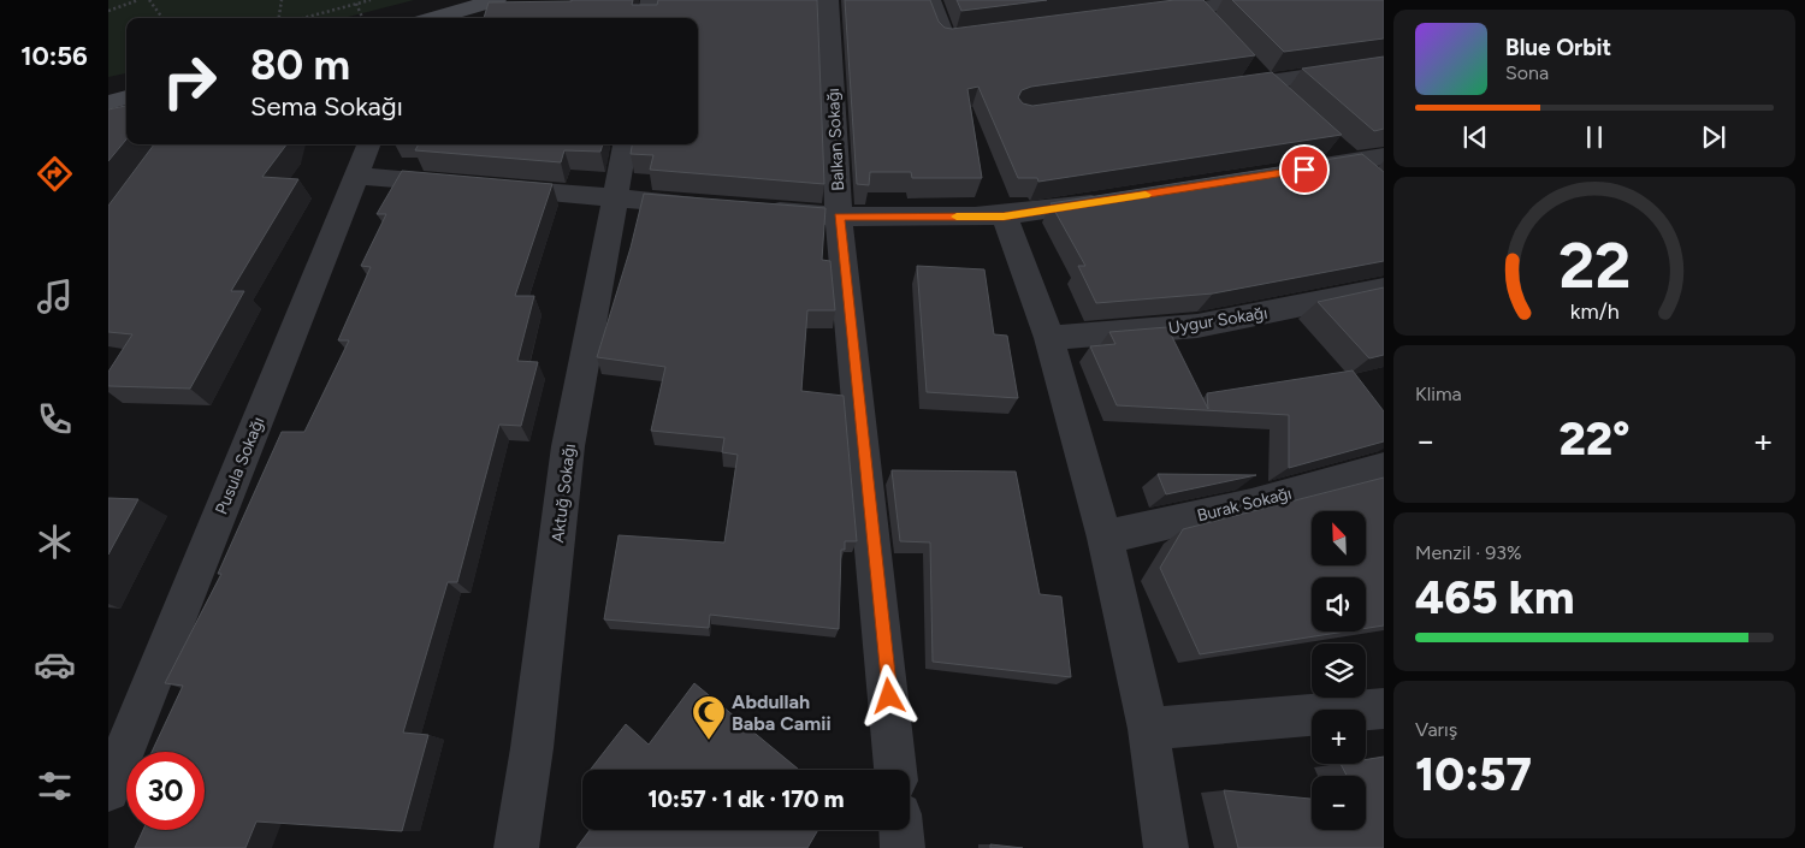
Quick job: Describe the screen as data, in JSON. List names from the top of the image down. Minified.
{"streets":{"street":["Balkan Sokağı","Uygur Sokağı","Pusula Sokağı","Aktuğ Sokağı","Burak Sokağı"]},"places":{"mosque":["Abdullah Baba Camii"]},"north":"top left","page":{"tabs":"10:56","turn":["80 m","Sema Sokağı"],"song":["Blue Orbit","Sona"],"tile":["Klima",["Menzil · 93%","465 km"],["Varış","10:57"]],"heat":["−","22°","+"],"map_buttons":["+","−"],"limit":"30","trip":"10:57 · 1 dk · 170 m","gauge":["22","km/h"]}}
